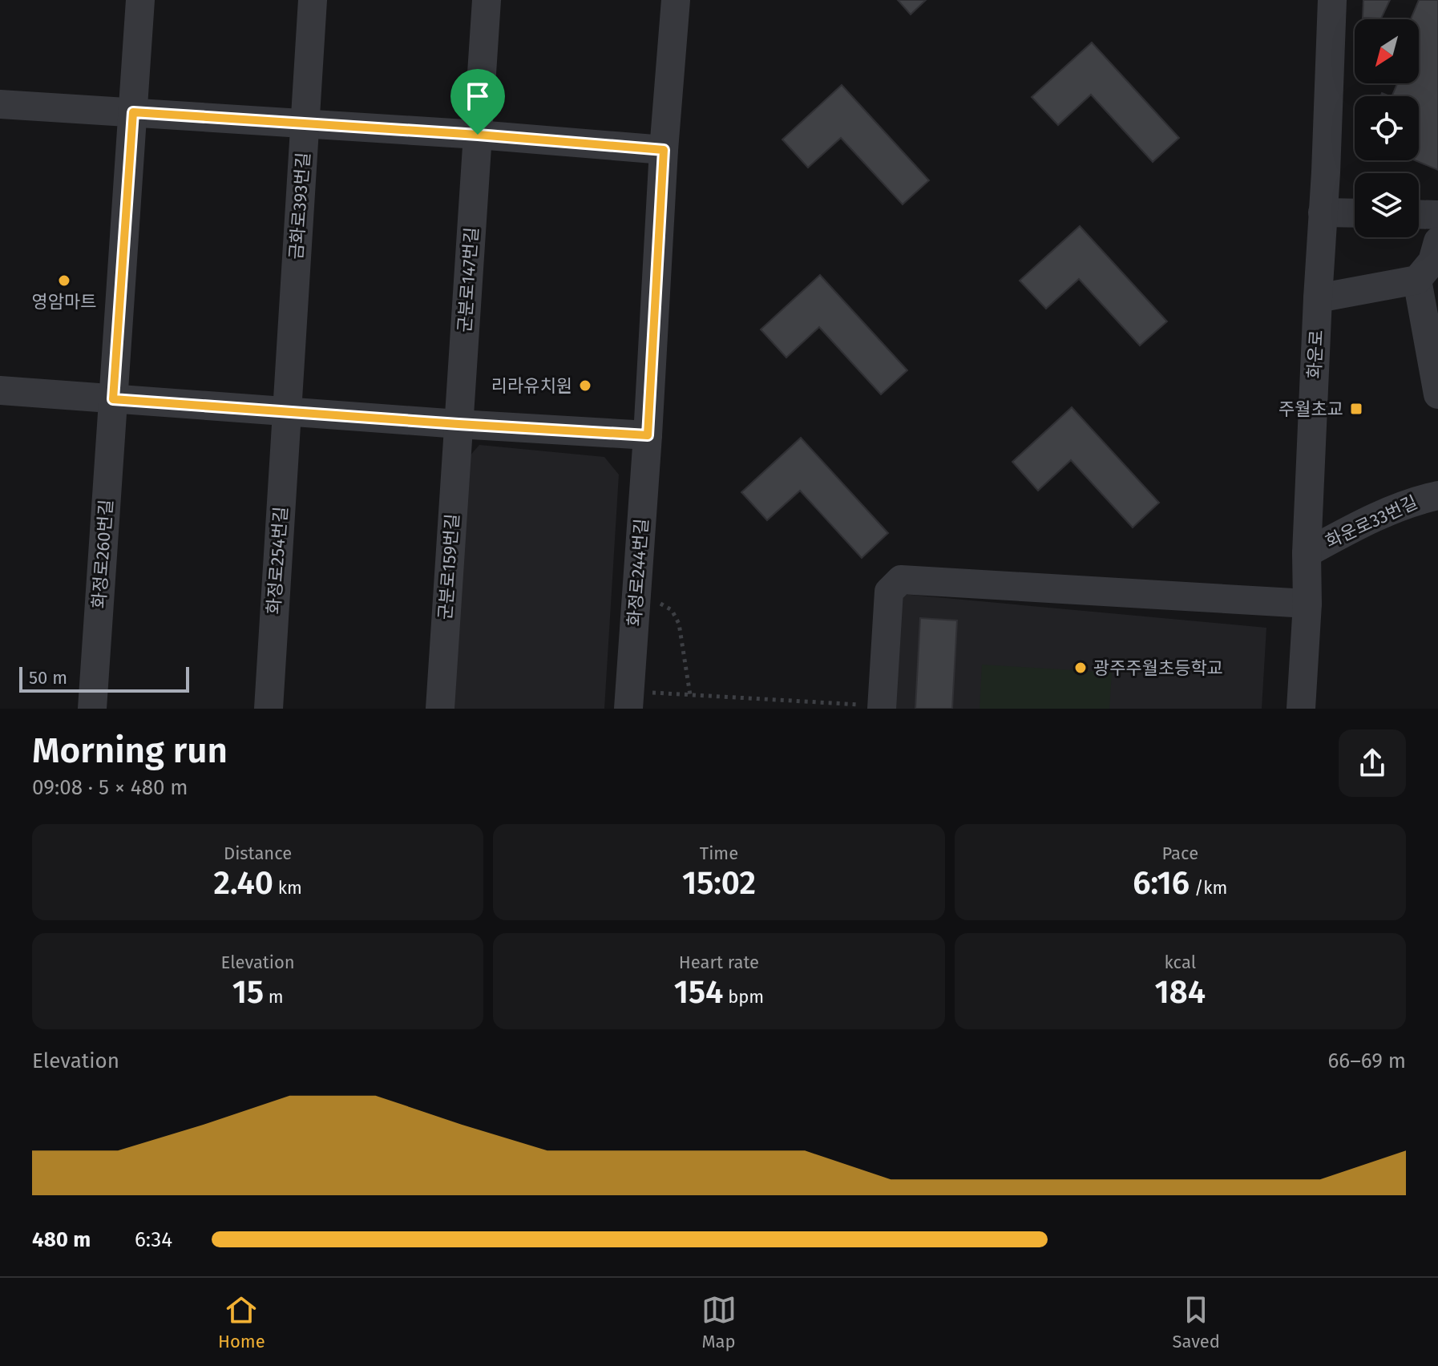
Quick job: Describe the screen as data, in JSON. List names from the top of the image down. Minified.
{"streets":{"street":["금화로393번길","군분로147번길","화운로","화운로33번길","화정로260번길","화정로254번길","군분로159번길","화정로244번길"]},"crossings":[["금화로393번길","화정로254번길"],["군분로147번길","군분로159번길"],["화운로","화운로33번길"]],"places":{"other":["영암마트","리라유치원","광주주월초등학교"],"transit":["주월초교"]},"scale_bar":"50 m","north":"bottom left","page":{"scale":"50 m","heading":["Morning run","09:08 · 5 × 480 m"],"stats":[["Distance","2.40 km"],["Time","15:02"],["Pace","6:16 /km"],["Elevation","15 m"],["Heart rate","154 bpm"],["kcal","184"]],"chart":["Elevation","66–69 m"],"list":[{"name":"480 m","note":"6:34"}],"tabs":["Home","Map","Saved"]}}
